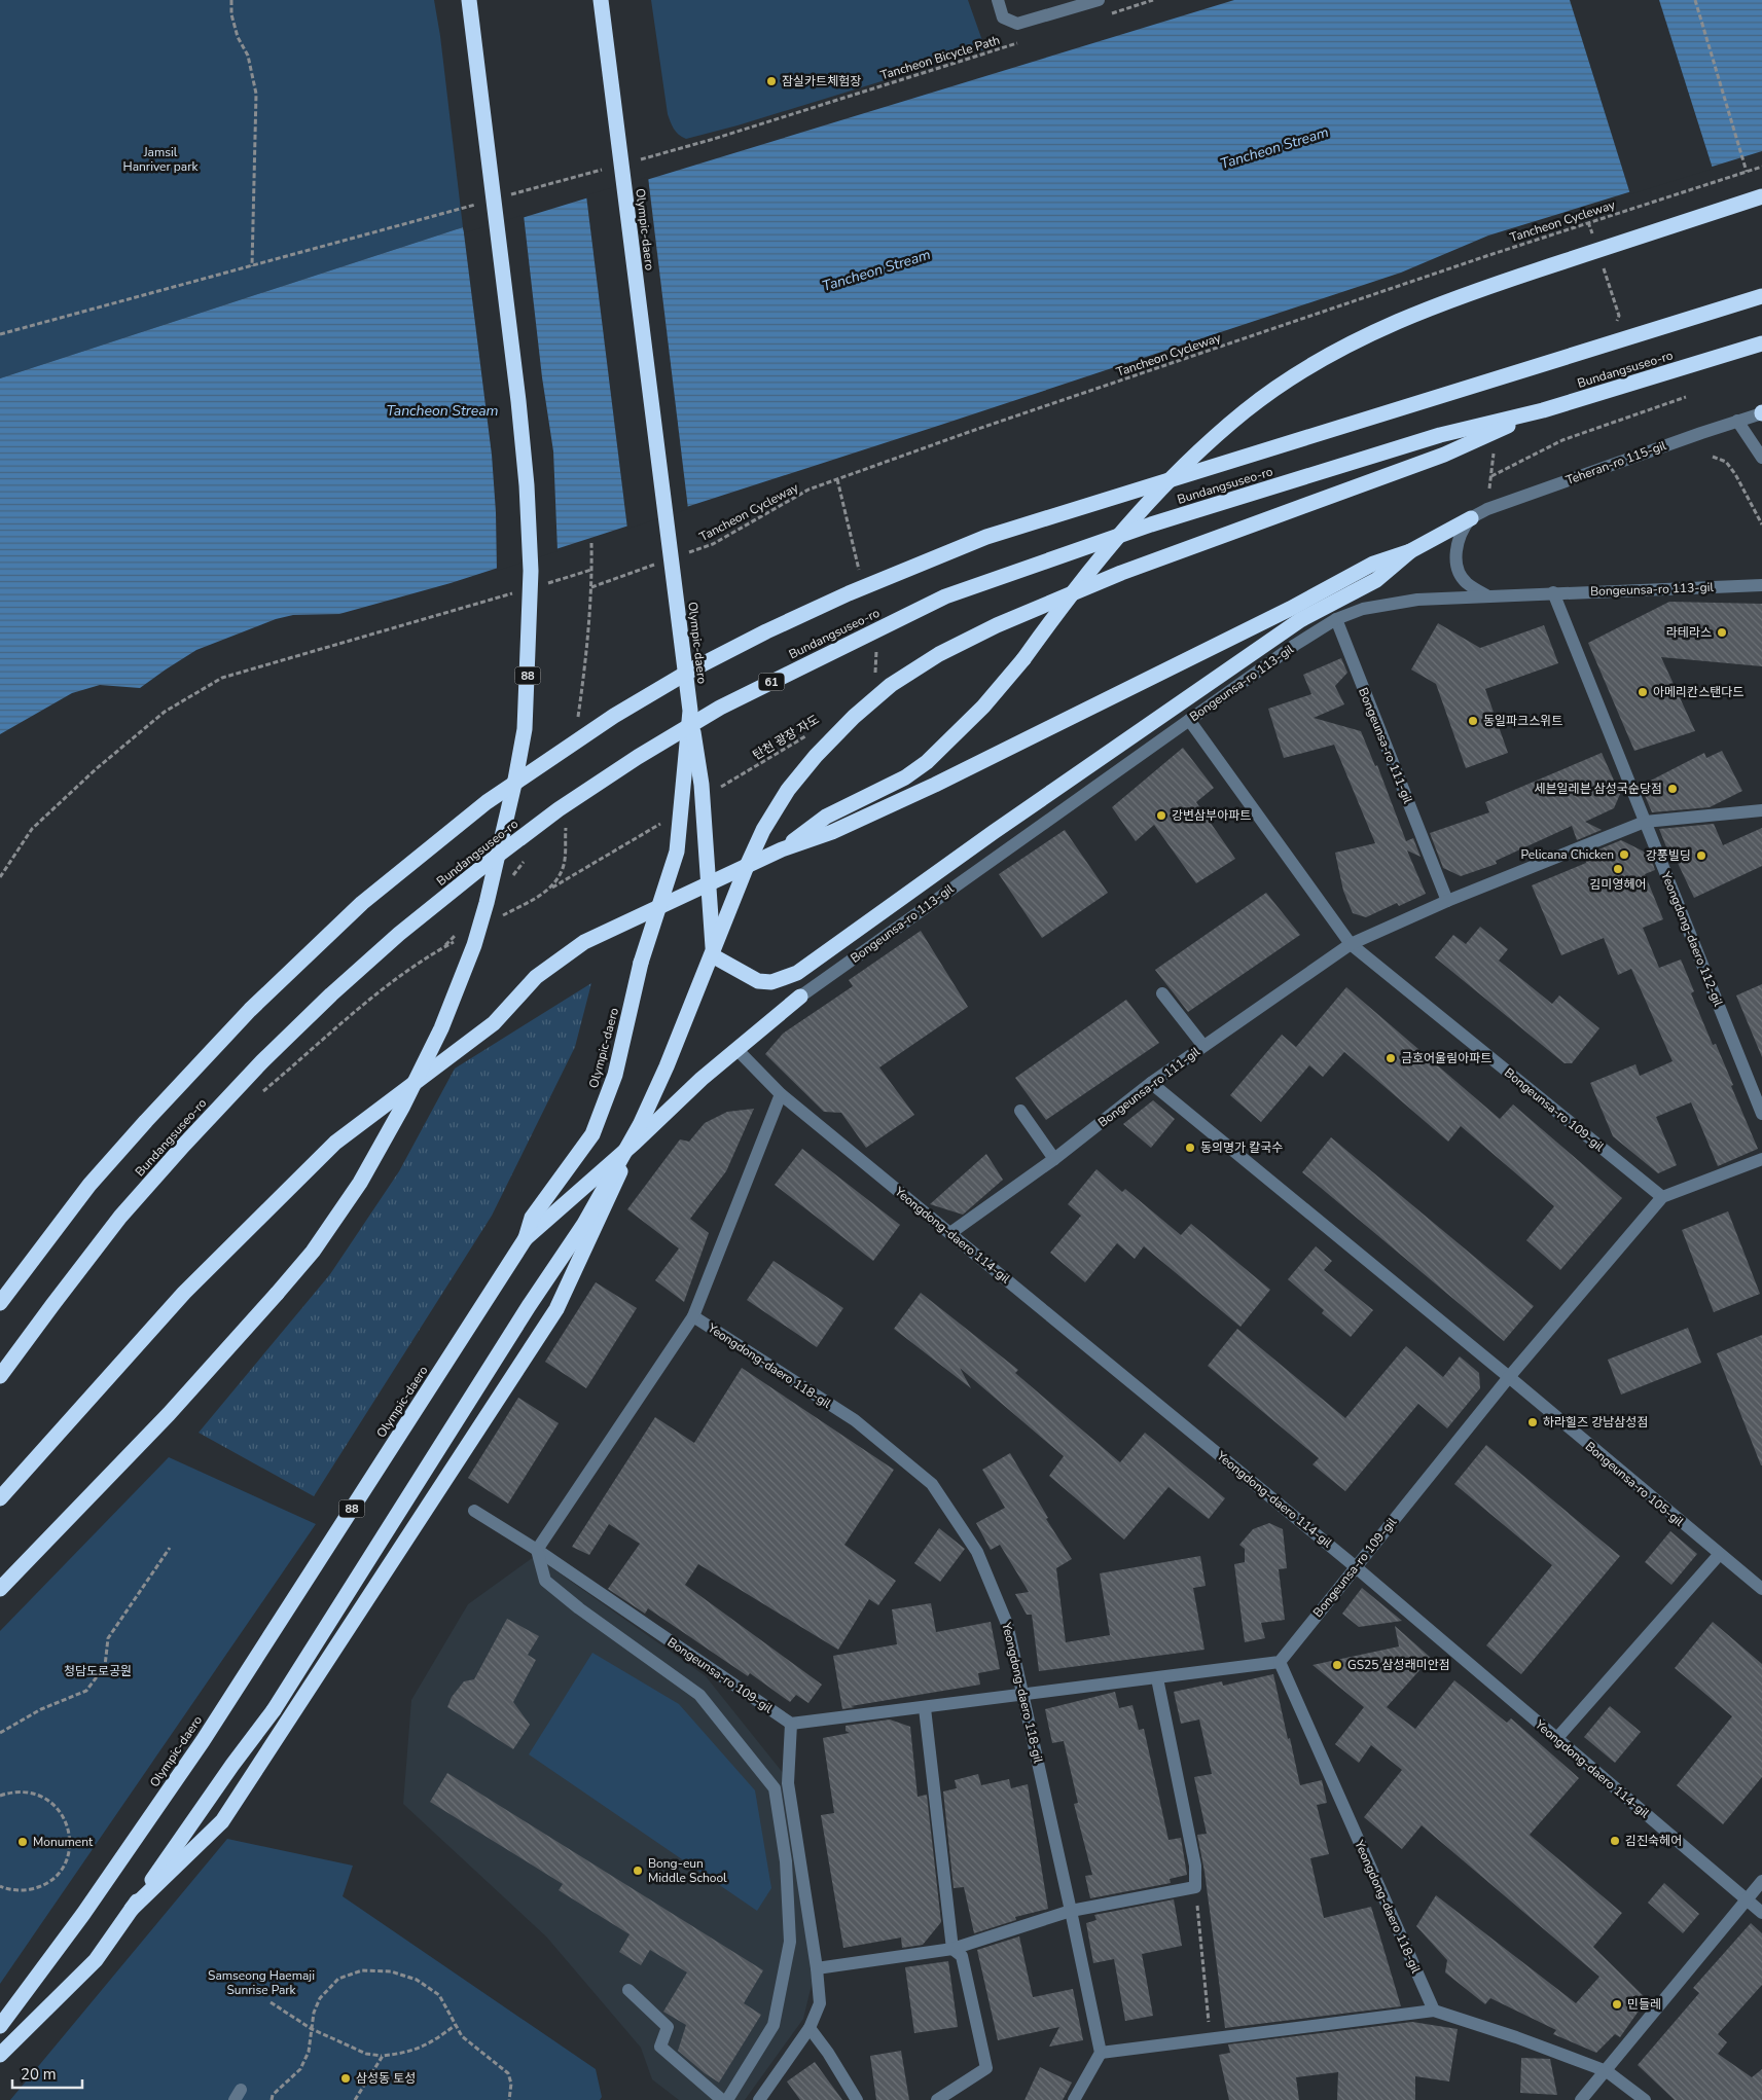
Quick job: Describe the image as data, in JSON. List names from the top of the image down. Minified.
{"streets":{"highway":["Olympic-daero","Bundangsuseo-ro","88","61"],"street":["Teheran-ro 115-gil","Bongeunsa-ro 113-gil","Bongeunsa-ro 111-gil","Yeongdong-daero 112-gil","Bongeunsa-ro 109-gil","Yeongdong-daero 114-gil","Yeongdong-daero 118-gil","Bongeunsa-ro 105-gil"],"path":["Tancheon Bicycle Path","Tancheon Cycleway","탄천 광장 자도"]},"crossings":[["Bongeunsa-ro 113-gil","Bongeunsa-ro 111-gil"],["Bongeunsa-ro 113-gil","Yeongdong-daero 112-gil"],["Bongeunsa-ro 111-gil","Yeongdong-daero 112-gil"],["Bongeunsa-ro 111-gil","Bongeunsa-ro 109-gil"],["Bongeunsa-ro 111-gil","Yeongdong-daero 114-gil"],["Bongeunsa-ro 109-gil","Yeongdong-daero 114-gil"],["Bongeunsa-ro 109-gil","Yeongdong-daero 118-gil"],["Bongeunsa-ro 109-gil","Bongeunsa-ro 105-gil"]],"water":["Tancheon Stream"],"parks":["Jamsil Hanriver park","청담도로공원","Samseong Haemaji Sunrise Park"],"places":["잠실카트체험장","라테라스","아메리칸스탠다드","동일파크스위트","세븐일레븐 삼성국순당점","강변삼부아파트","Pelicana Chicken","강풍빌딩","김미영헤어","금호어울림아파트","동의명가 칼국수","하라힐즈 강남삼성점","GS25 삼성래미안점","김진숙헤어","Monument","Bong-eun Middle School","민들레","삼성동 토성"],"scale_bar":"20 m"}
